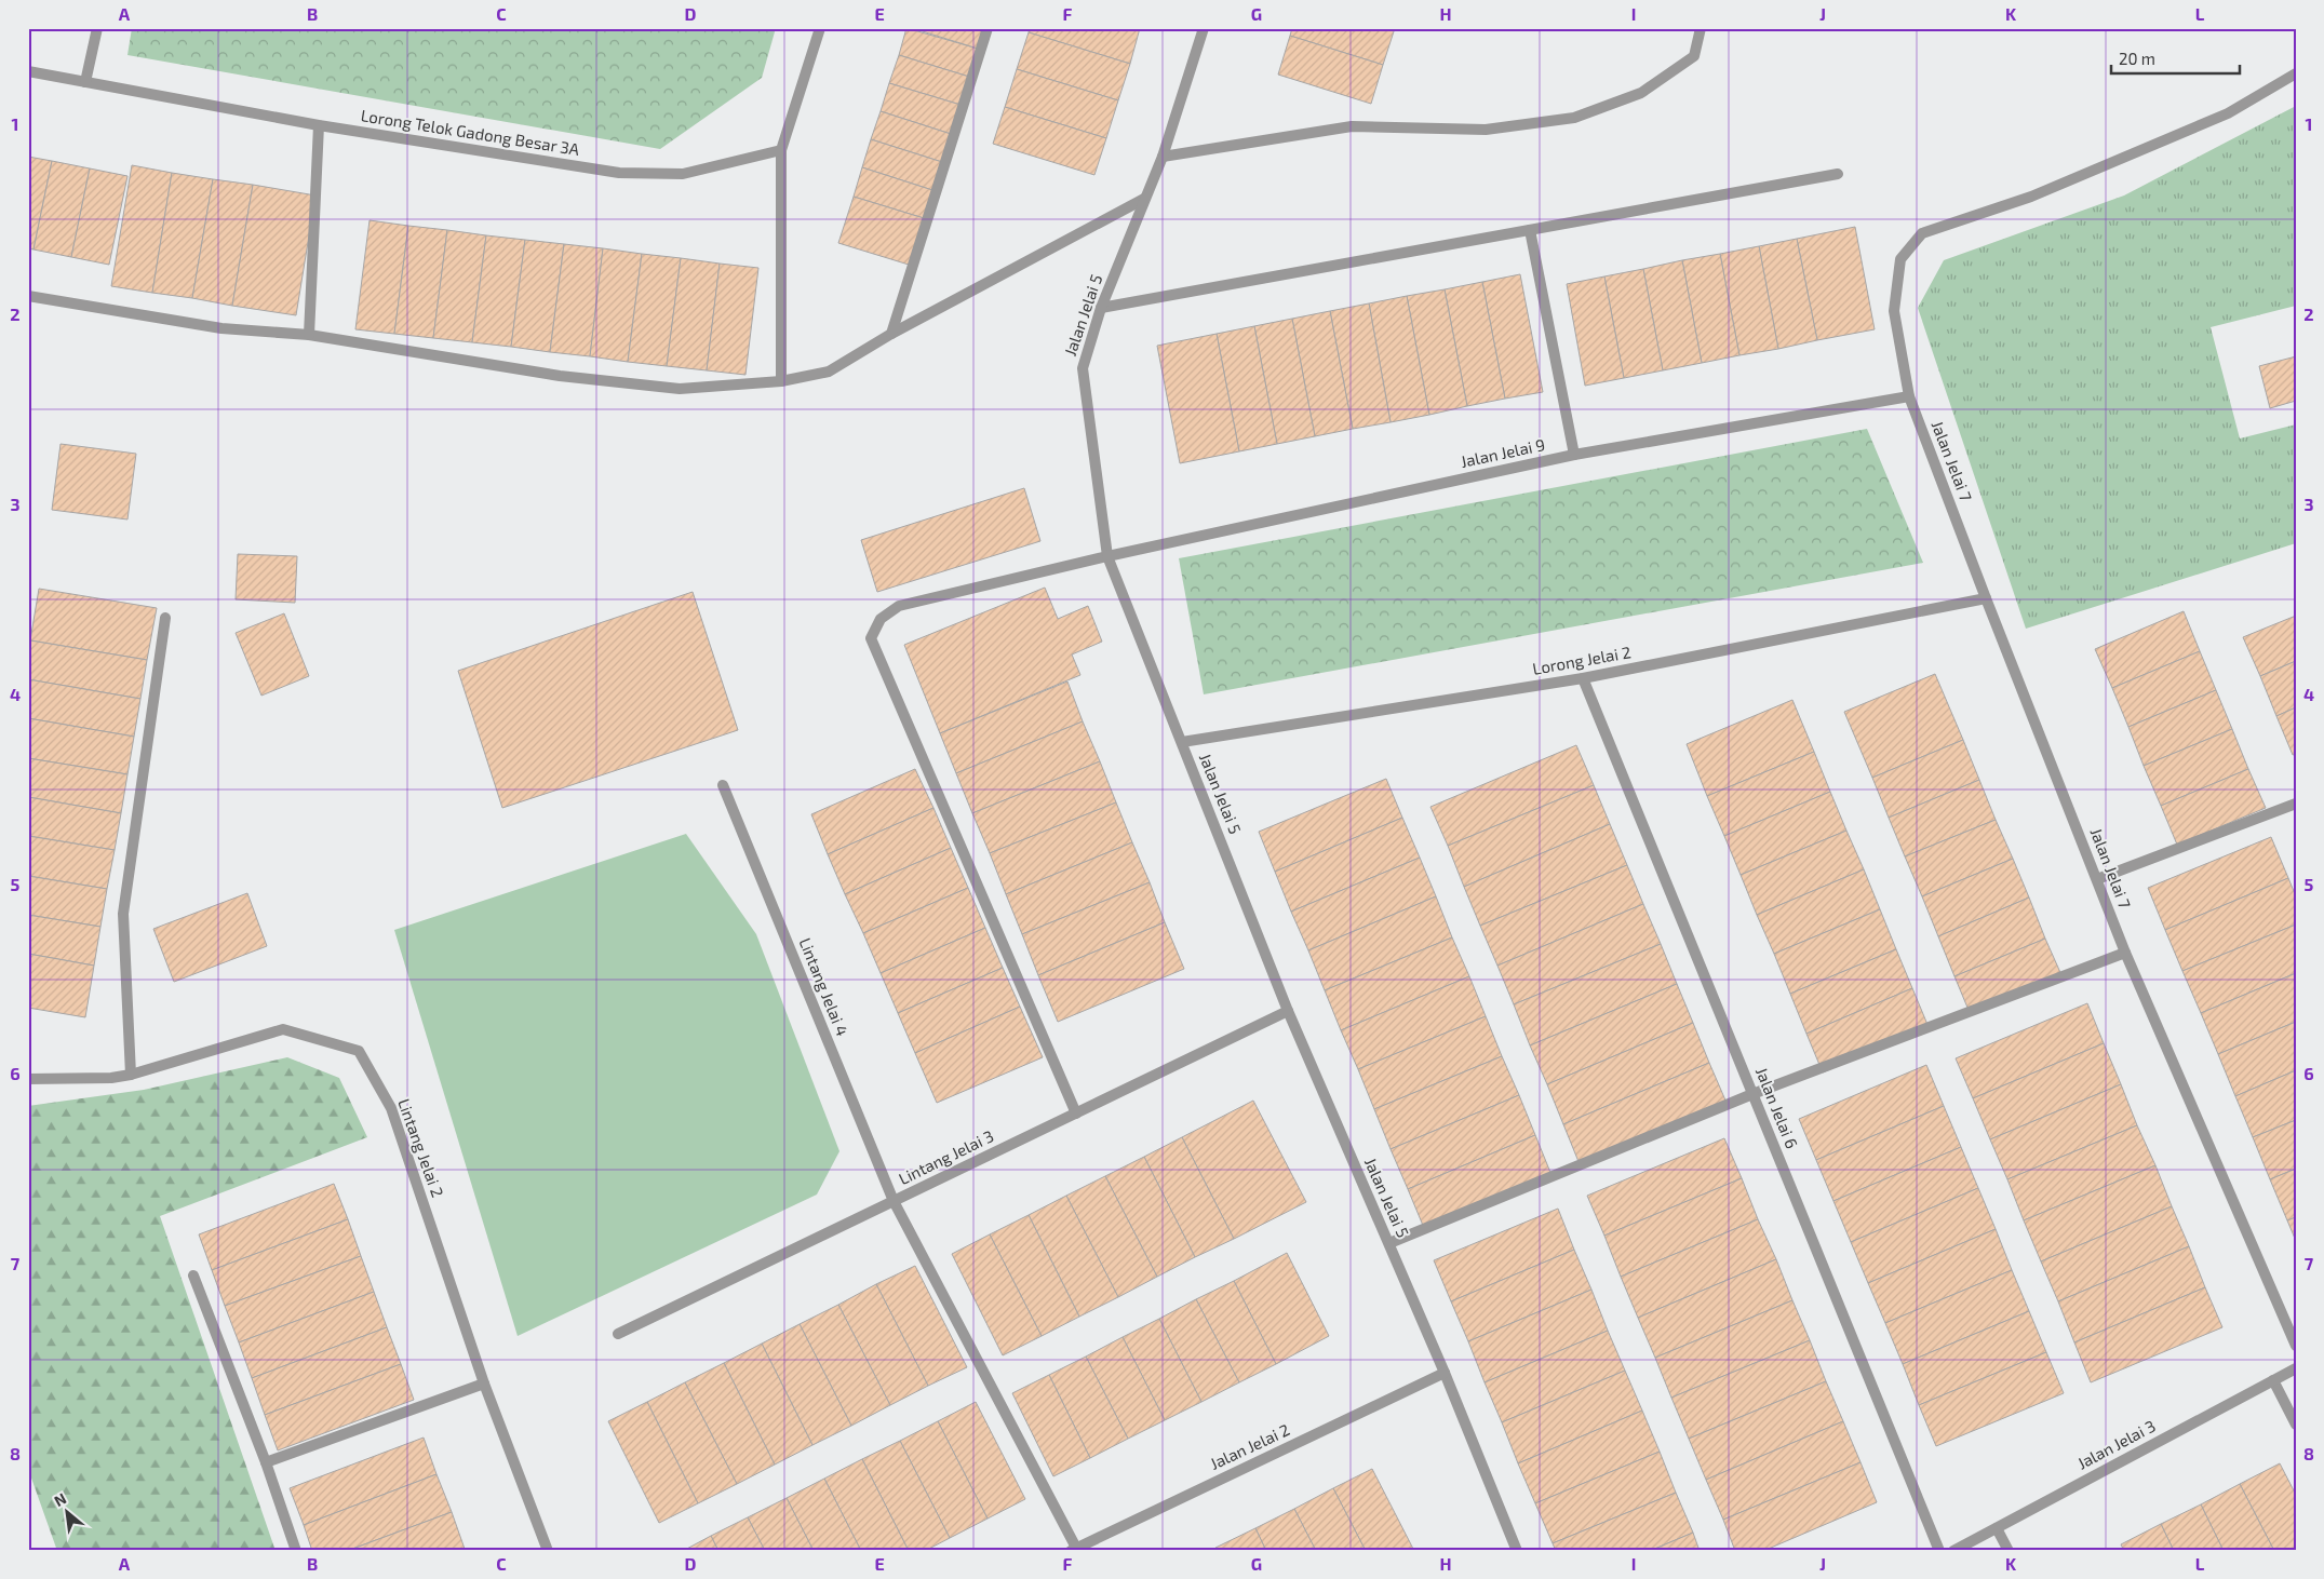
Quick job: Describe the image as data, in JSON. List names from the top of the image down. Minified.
{"streets":{"street":["Lorong Telok Gadong Besar 3A","Jalan Jelai 5","Jalan Jelai 9","Jalan Jelai 7","Lorong Jelai 2","Lintang Jelai 4","Jalan Jelai 6","Lintang Jelai 2","Lintang Jelai 3","Jalan Jelai 3","Jalan Jelai 2"]},"crossings":[["Jalan Jelai 5","Jalan Jelai 9"],["Jalan Jelai 5","Lorong Jelai 2"],["Jalan Jelai 5","Lintang Jelai 3"],["Jalan Jelai 5","Jalan Jelai 2"],["Jalan Jelai 9","Jalan Jelai 7"],["Jalan Jelai 9","Lintang Jelai 3"],["Jalan Jelai 7","Lorong Jelai 2"],["Lorong Jelai 2","Jalan Jelai 6"],["Lintang Jelai 4","Lintang Jelai 3"],["Lintang Jelai 4","Jalan Jelai 2"]],"scale_bar":"20 m","north":"top left","grid":{"columns":["A","B","C","D","E","F","G","H","I","J","K","L"],"rows":["1","2","3","4","5","6","7","8"]}}
